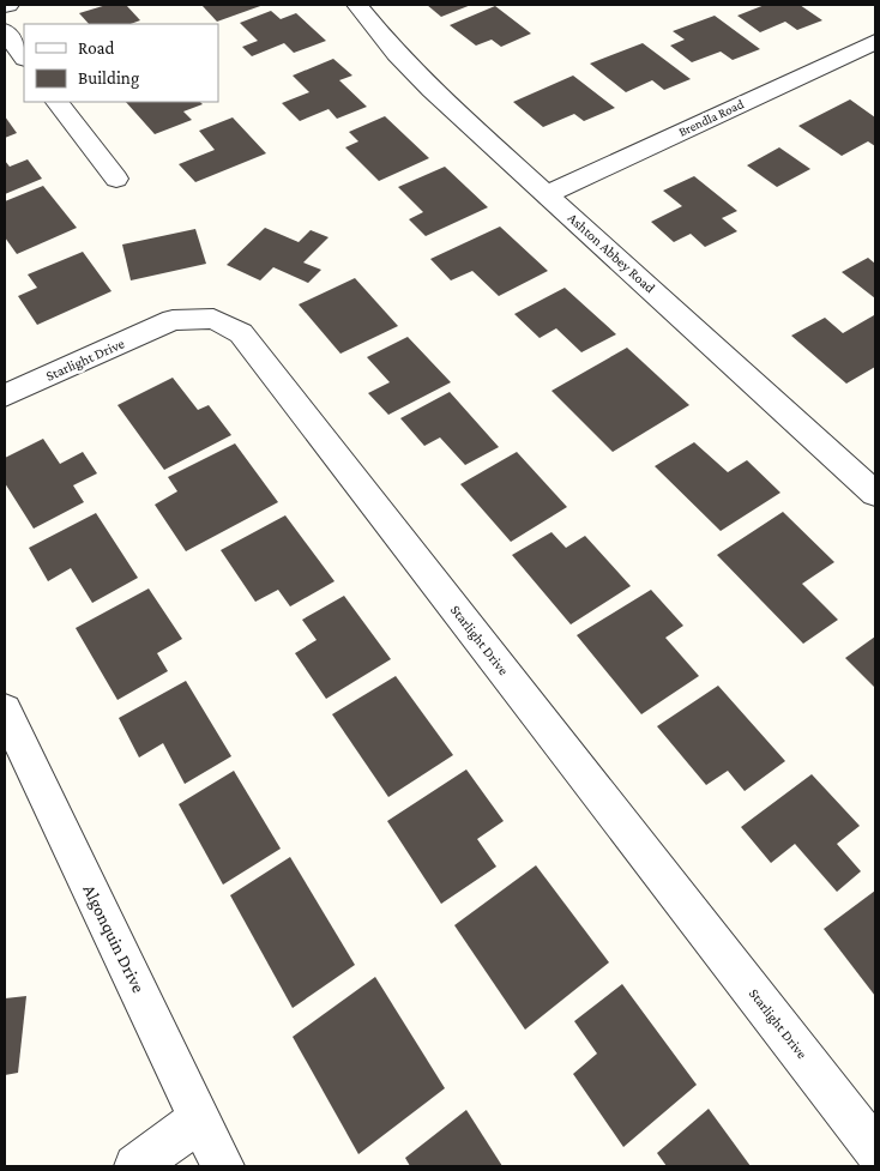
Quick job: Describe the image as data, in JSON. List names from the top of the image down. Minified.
{"streets":{"street":["Brendla Road","Ashton Abbey Road","Starlight Drive","Algonquin Drive"]},"crossings":[["Brendla Road","Ashton Abbey Road"]],"legend":["Road","Building"]}
